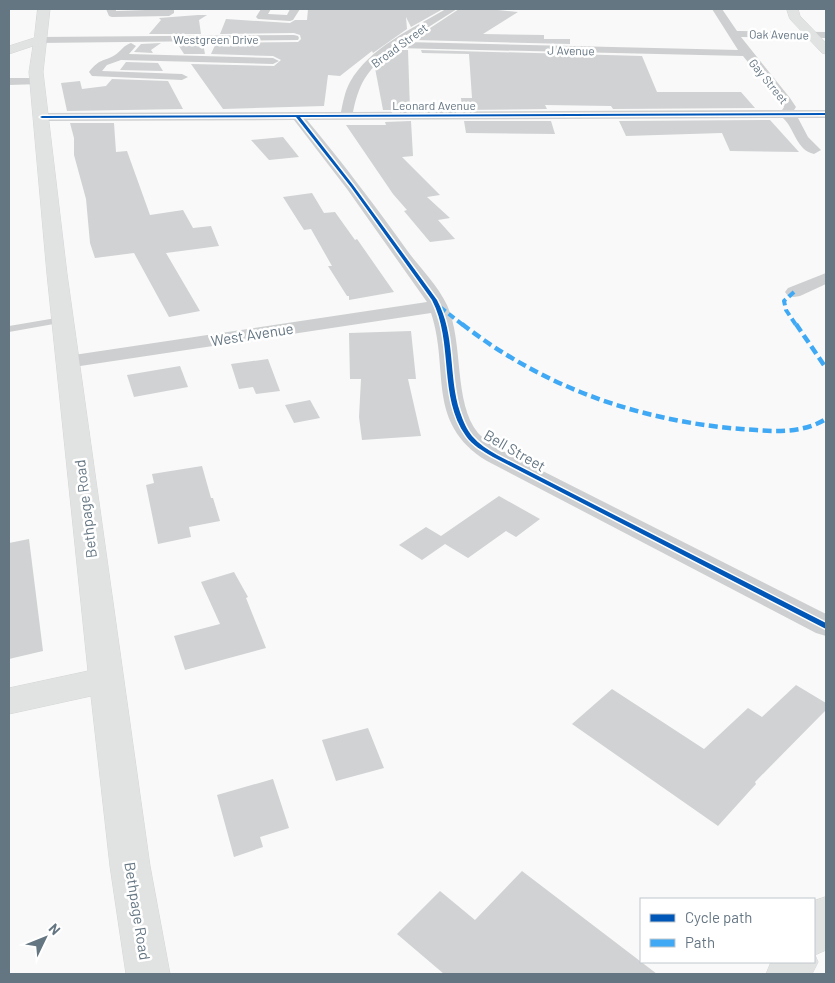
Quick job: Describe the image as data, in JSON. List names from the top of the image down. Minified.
{"streets":{"main road":["Bethpage Road"],"street":["Oak Avenue","Westgreen Drive","Broad Street","J Avenue","Gay Street","Leonard Avenue","West Avenue","Bell Street"]},"crossings":[["Oak Avenue","Gay Street"],["Westgreen Drive","Bethpage Road"],["Broad Street","J Avenue"],["Broad Street","Leonard Avenue"],["J Avenue","Gay Street"],["Gay Street","Leonard Avenue"],["Leonard Avenue","Bell Street"],["Leonard Avenue","Bethpage Road"],["West Avenue","Bell Street"],["West Avenue","Bethpage Road"]],"legend":["Cycle path","Path"],"north":"top right"}
